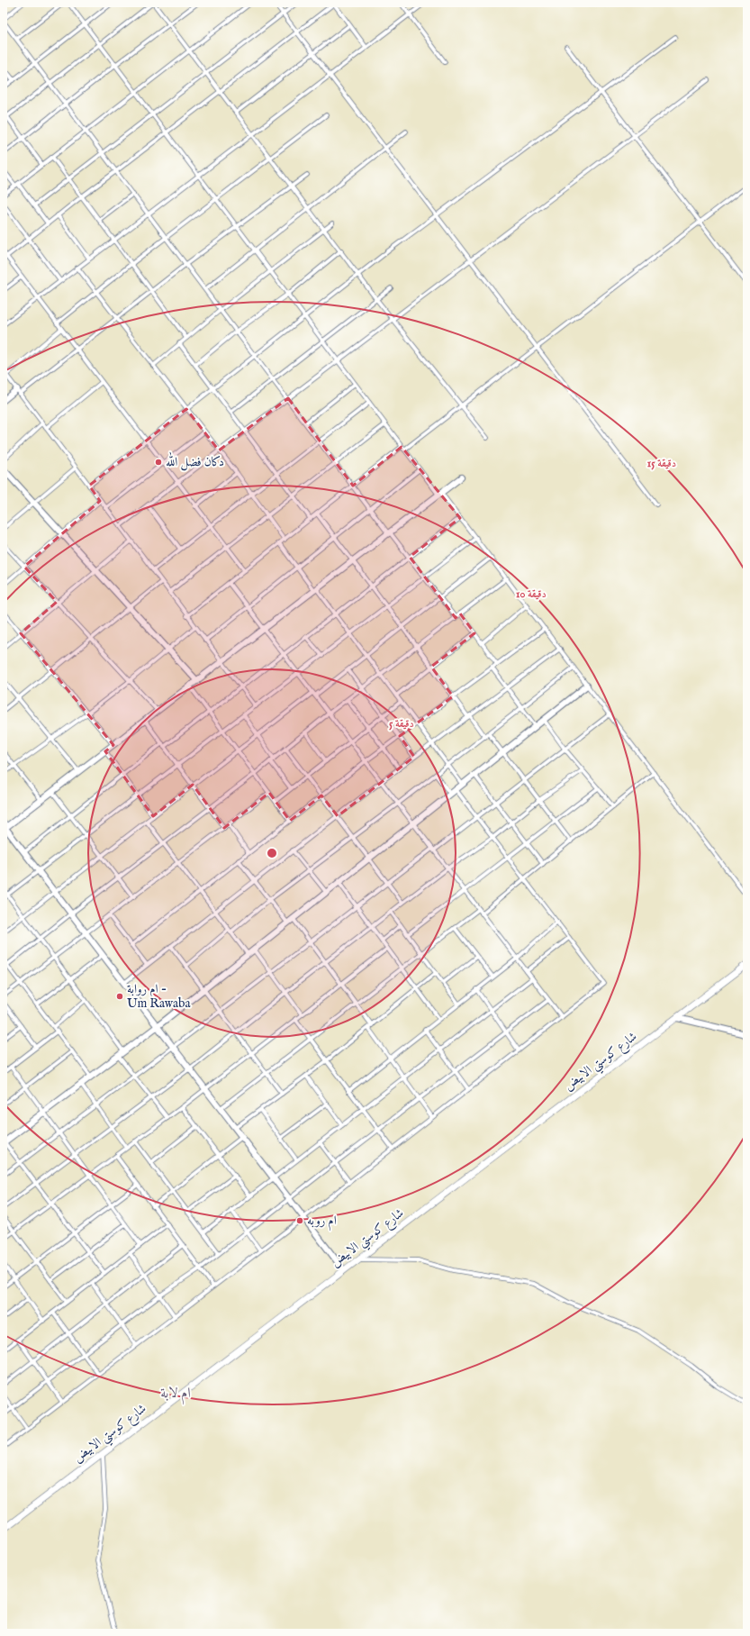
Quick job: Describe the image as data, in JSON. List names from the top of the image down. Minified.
{"streets":{"highway":["شارع كوستي الابيض"]},"districts":["ام لابة"],"places":["دكان فضل الله","ام روابة - Um Rawaba","ام روبه"],"rings":["15 دقيقة","10 دقيقة","5 دقيقة"]}
